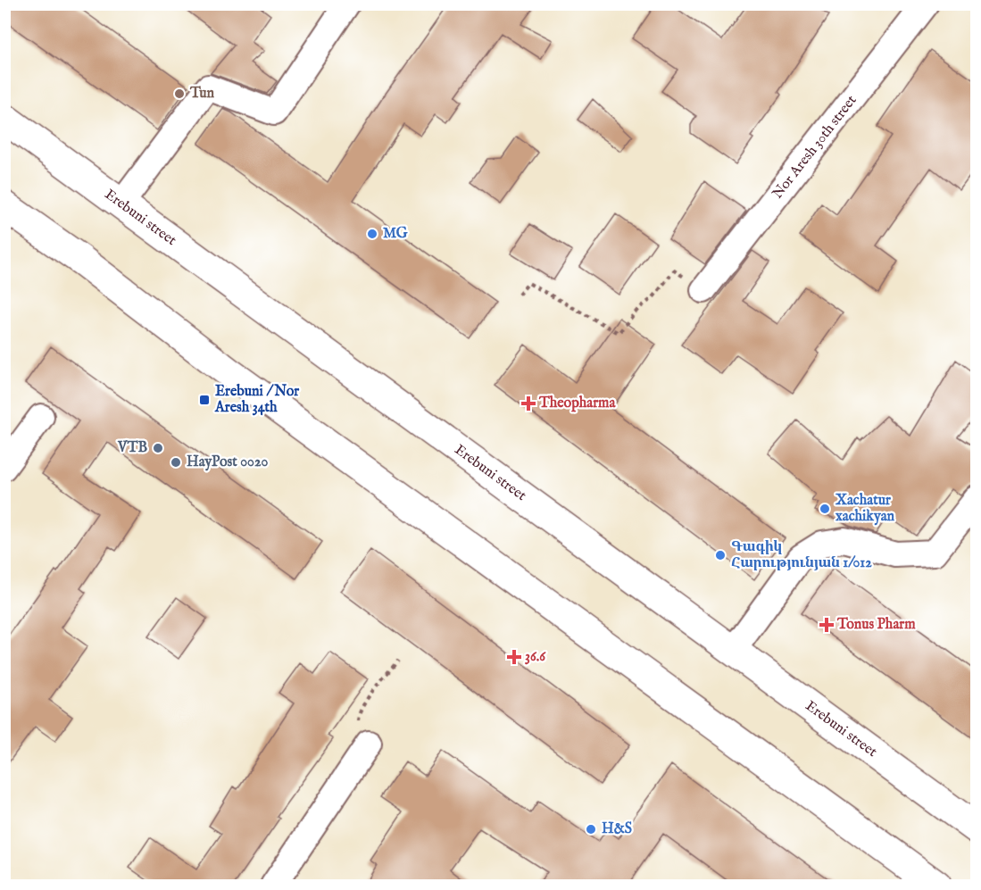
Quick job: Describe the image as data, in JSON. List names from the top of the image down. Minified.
{"streets":{"main road":["Erebuni street"],"street":["Nor Aresh 30th street"]},"places":{"other":["Tun","MG","VTB","HayPost 0020","Xachatur xachikyan","Գագիկ Հարությունյան 1/012","H&S"],"transit":["Erebuni / Nor Aresh 34th"],"health":["Theopharma","Tonus Pharm","36.6"]}}
